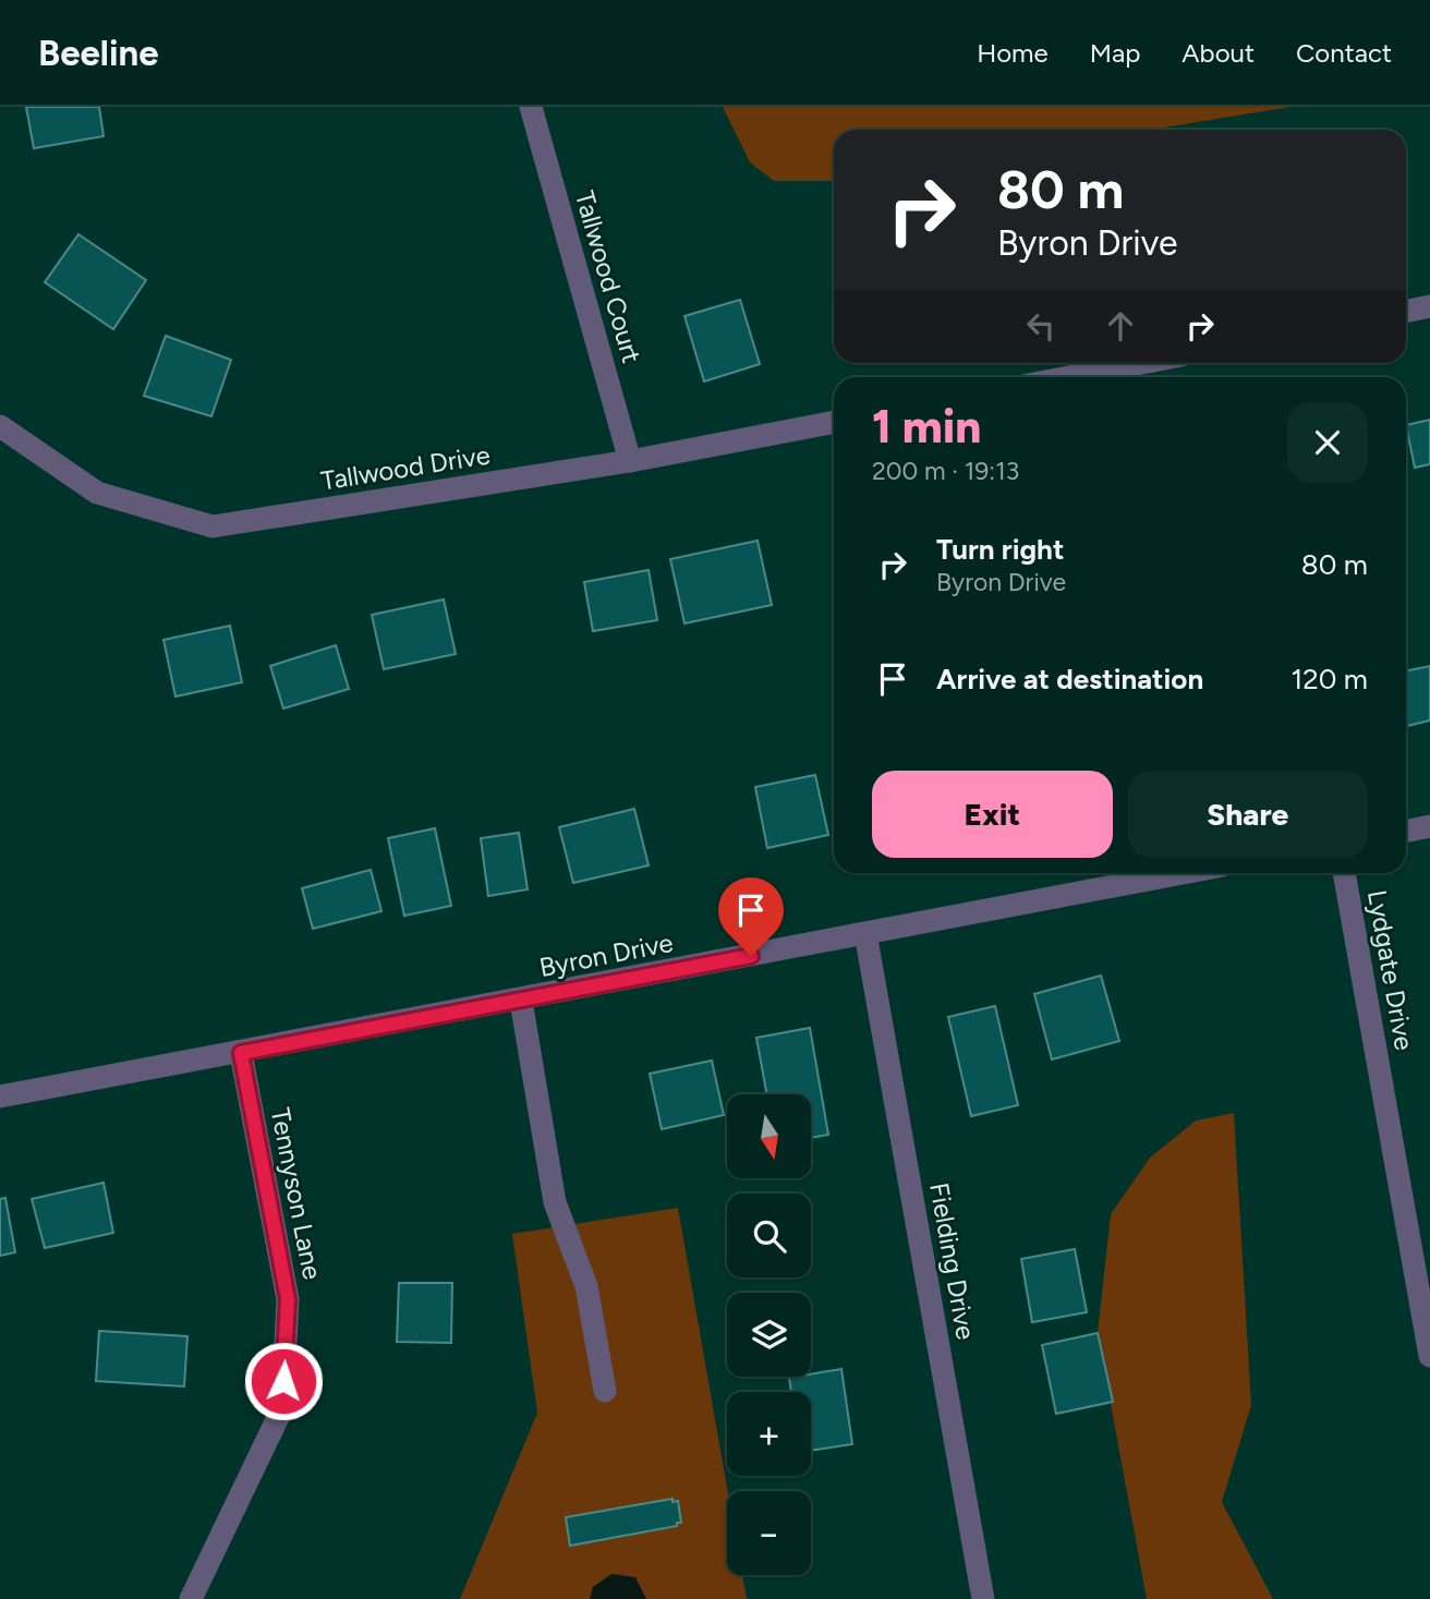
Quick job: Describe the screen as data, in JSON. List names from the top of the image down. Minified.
{"streets":{"street":["Tallwood Court","Tallwood Drive","Byron Drive","Lydgate Drive","Tennyson Lane","Fielding Drive"]},"crossings":[["Tallwood Court","Tallwood Drive"],["Byron Drive","Tennyson Lane"],["Byron Drive","Fielding Drive"]],"north":"bottom","page":{"header":"Beeline","nav":["Home","Map","About","Contact"],"turn":["80 m","Byron Drive"],"heading":["1 min","200 m · 19:13"],"list":[{"name":"Turn right","note":"Byron Drive","value":"80 m"},{"name":"Arrive at destination","value":"120 m"}],"buttons":["Exit","Share"],"map_buttons":["+","−"]}}
